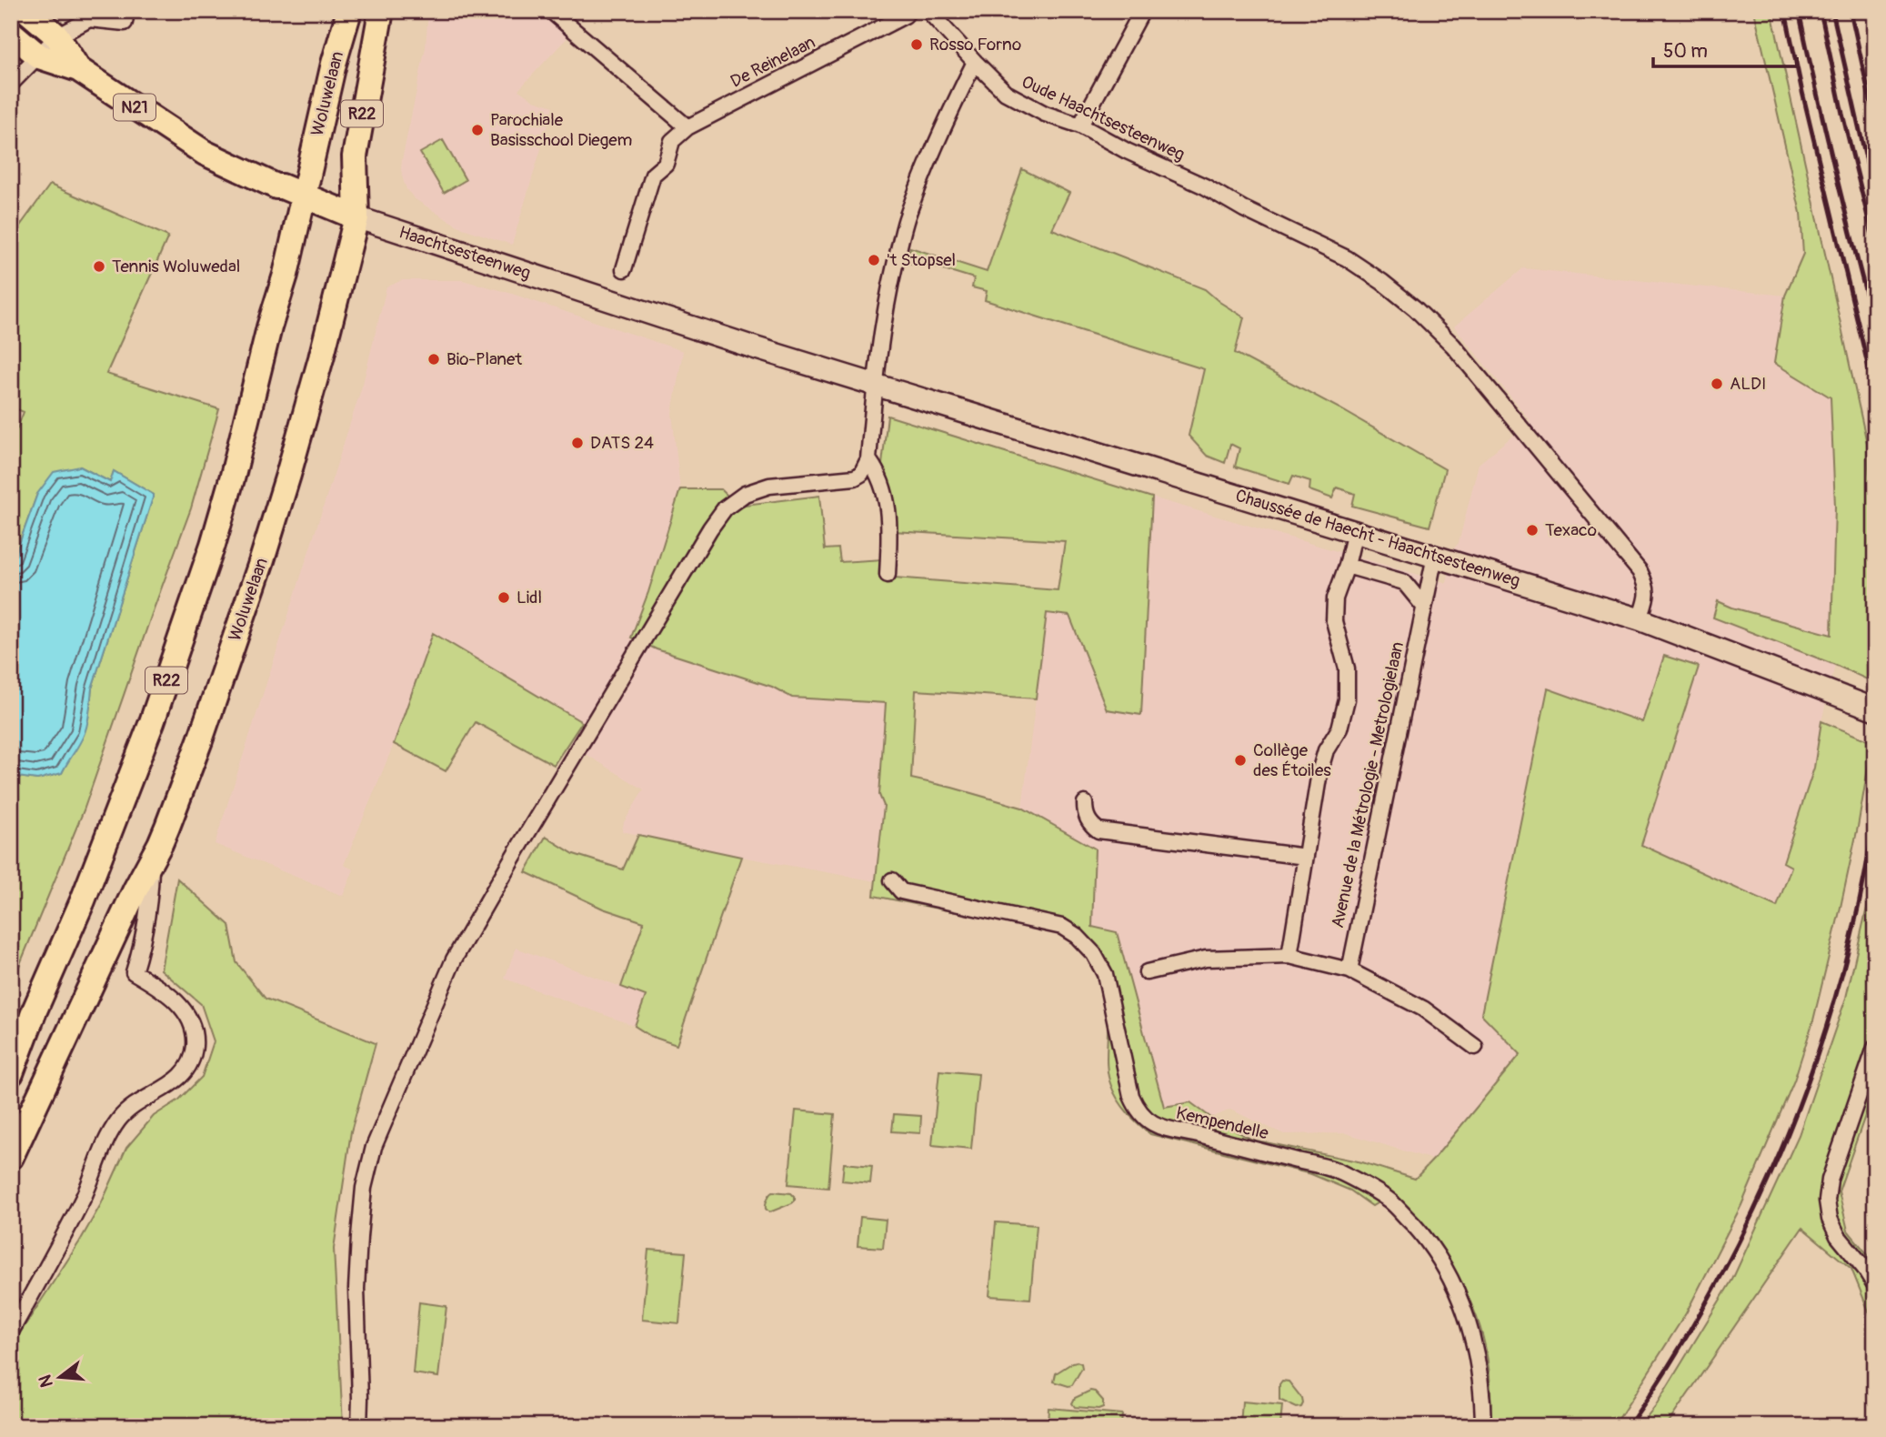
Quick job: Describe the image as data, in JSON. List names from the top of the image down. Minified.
{"streets":{"main road":["Woluwelaan","N21","R22","Haachtsesteenweg","Chaussée de Haecht - Haachtsesteenweg"],"street":["De Reinelaan","Oude Haachtsesteenweg","Avenue de la Métrologie - Metrologielaan","Kempendelle"]},"crossings":[["Woluwelaan","Haachtsesteenweg"],["Oude Haachtsesteenweg","Chaussée de Haecht - Haachtsesteenweg"],["Haachtsesteenweg","Chaussée de Haecht - Haachtsesteenweg"],["Chaussée de Haecht - Haachtsesteenweg","Avenue de la Métrologie - Metrologielaan"]],"places":["Rosso Forno","Parochiale Basisschool Diegem","'t Stopsel","Tennis Woluwedal","Bio-Planet","ALDI","DATS 24","Texaco","Lidl","Collège des Étoiles"],"scale_bar":"50 m","north":"left"}
